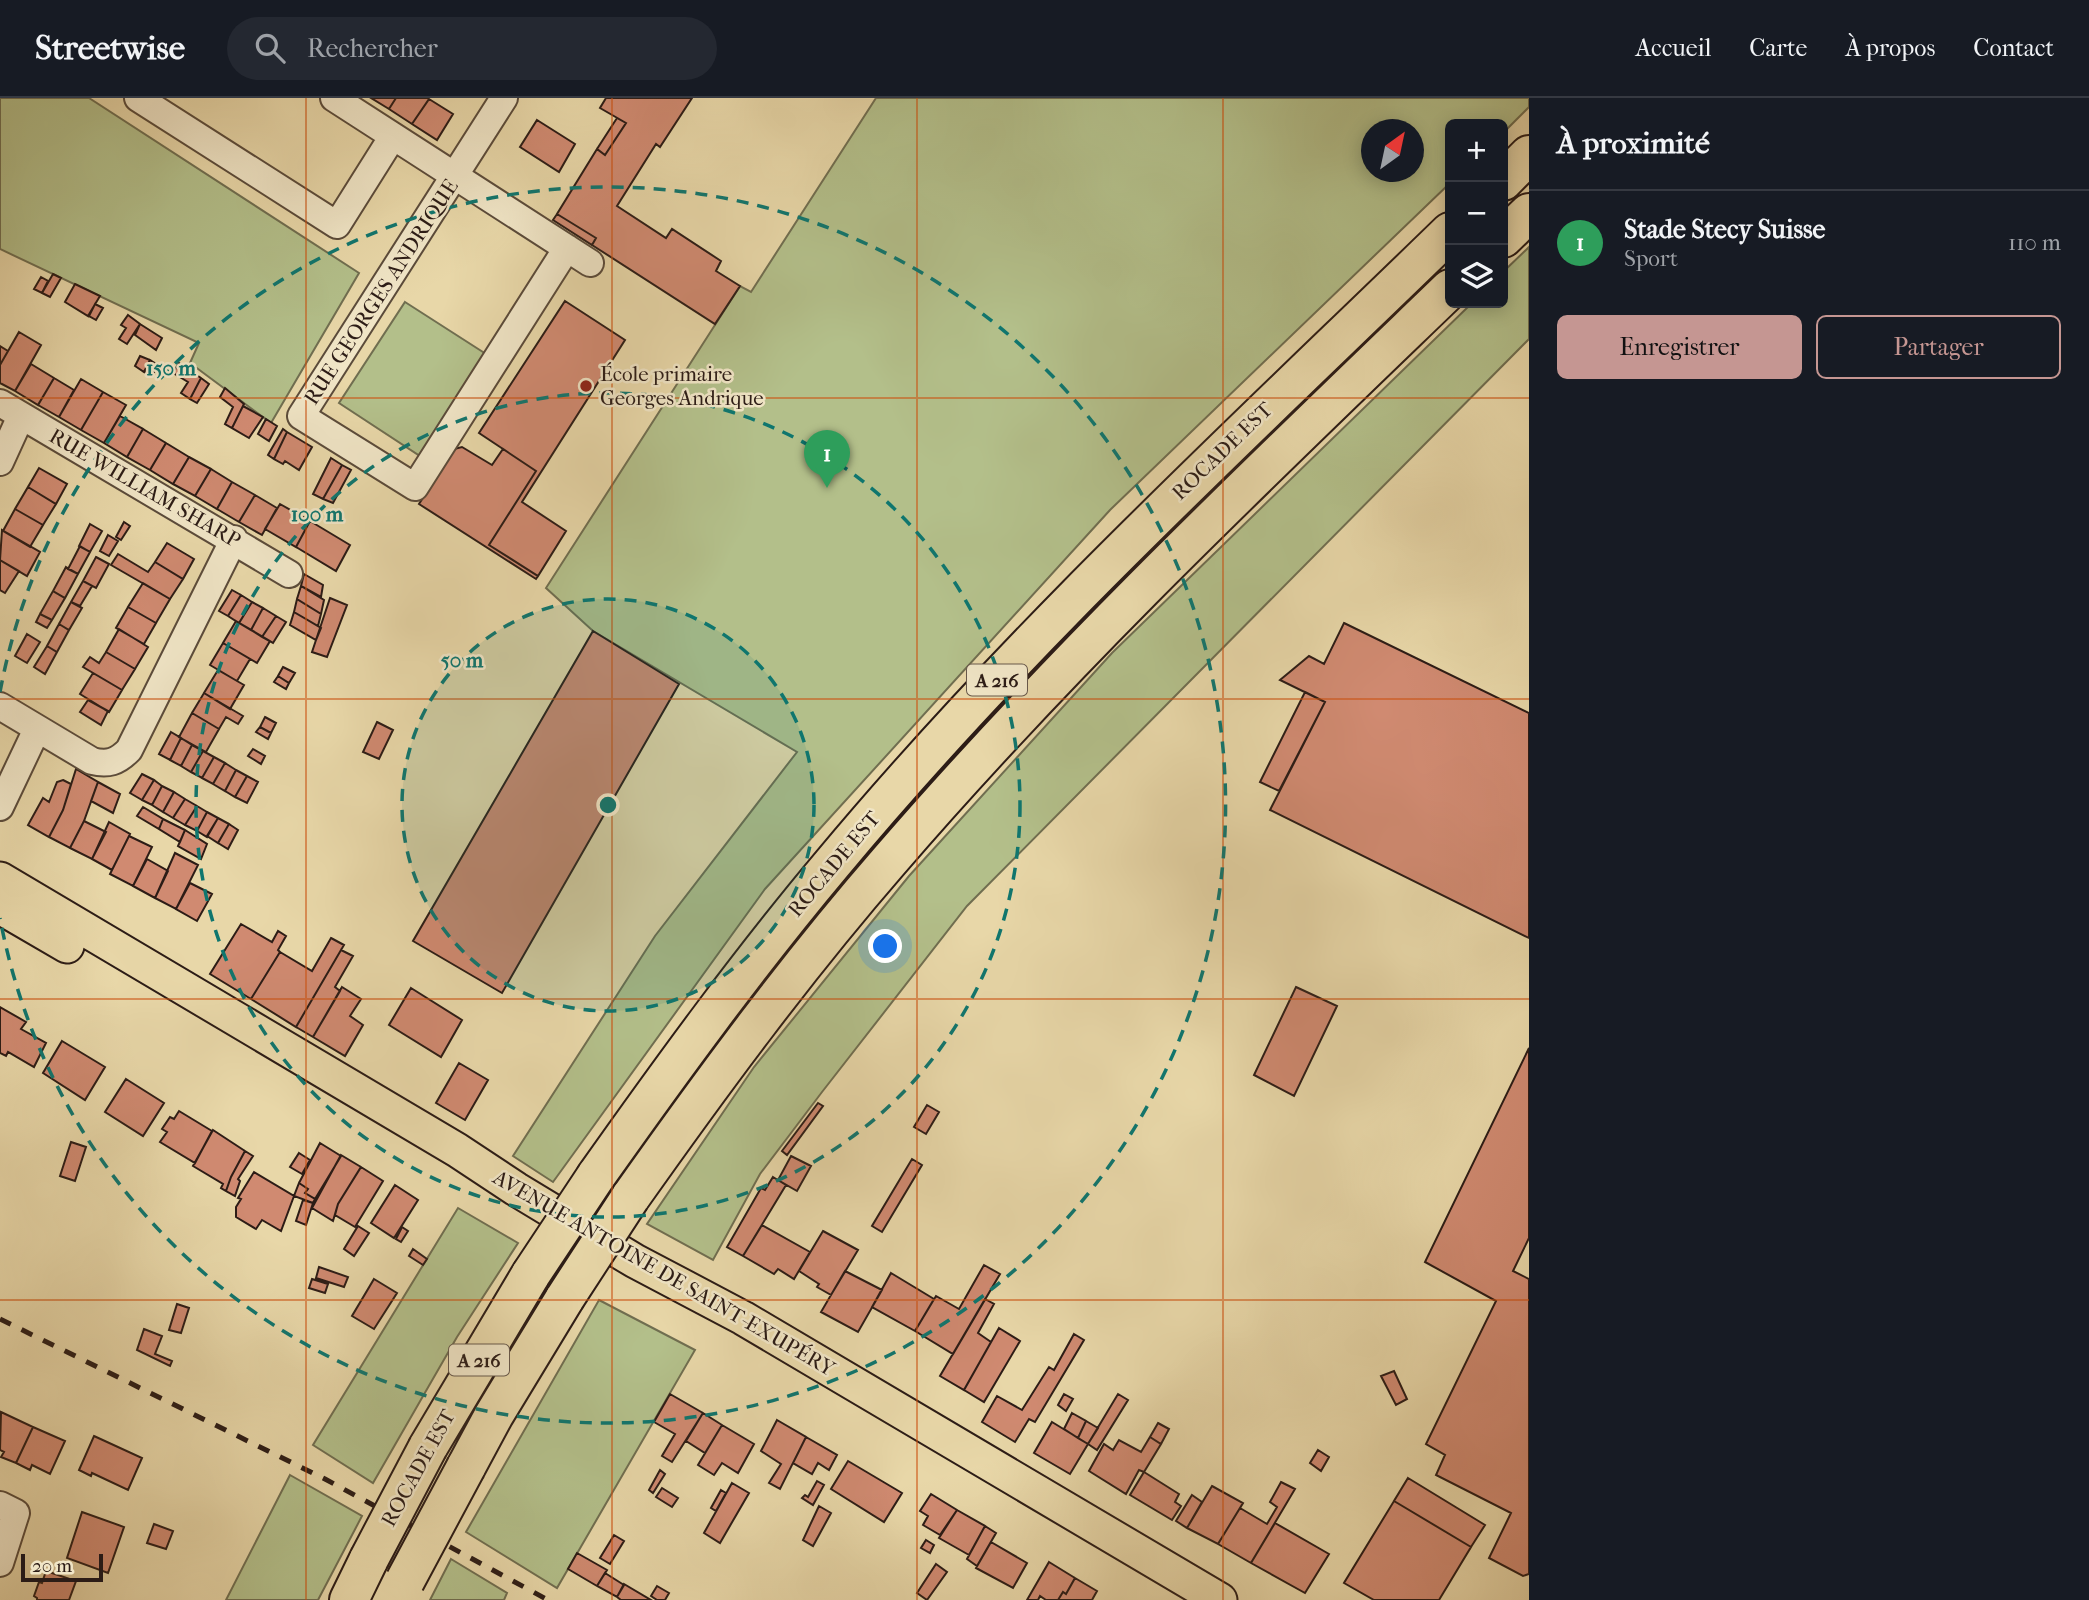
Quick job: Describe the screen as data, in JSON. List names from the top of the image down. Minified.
{"streets":{"highway":["ROCADE EST","A 216"],"main road":["AVENUE ANTOINE DE SAINT-EXUPÉRY"],"street":["RUE GEORGES ANDRIQUE","RUE WILLIAM SHARP"]},"places":["École primaire Georges Andrique"],"scale_bar":"20 m","north":"top right","page":{"header":"Streetwise","search":"Rechercher","nav":["Accueil","Carte","À propos","Contact"],"heading":"À proximité","map_buttons":["+","−"],"list":[{"mark":"1","name":"Stade Stecy Suisse","note":"Sport","value":"110 m"}],"buttons":["Enregistrer","Partager"],"pins":"1","scale":"20 m"},"rings":["150 m","100 m","50 m"]}
